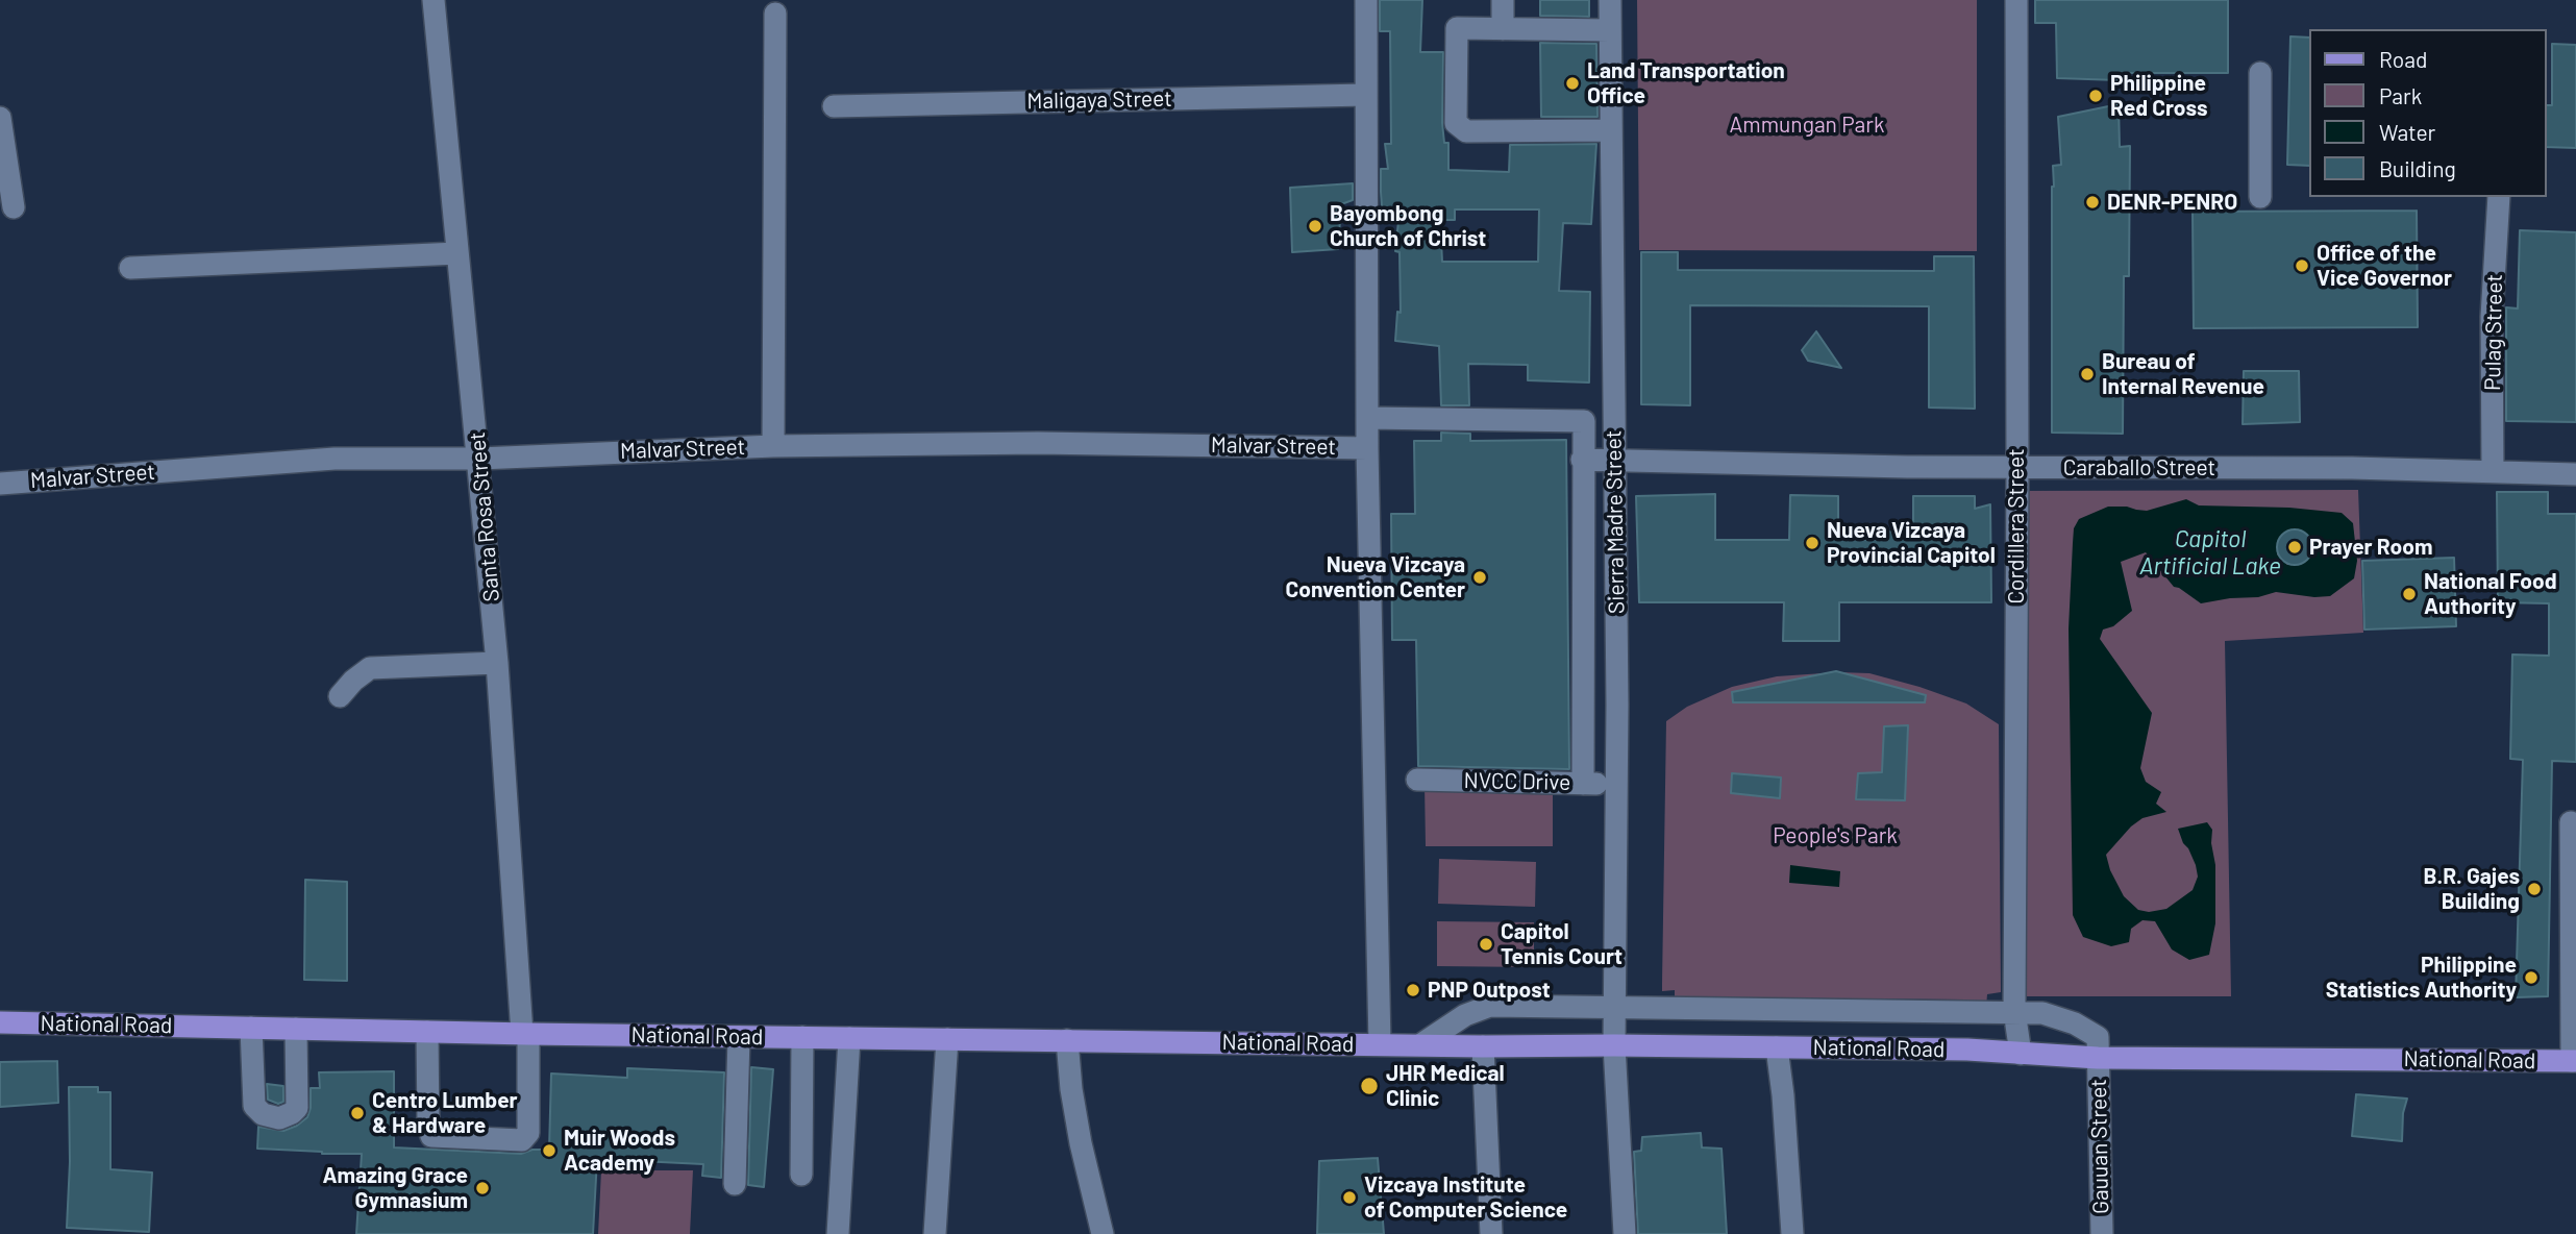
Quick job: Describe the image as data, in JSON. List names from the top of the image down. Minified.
{"streets":{"main road":["National Road"],"street":["Maligaya Street","Pulag Street","Malvar Street","Caraballo Street","Santa Rosa Street","Sierra Madre Street","Cordillera Street","NVCC Drive","Gauuan Street"]},"crossings":[["Pulag Street","Caraballo Street"],["Malvar Street","Santa Rosa Street"],["Caraballo Street","Sierra Madre Street"],["Caraballo Street","Cordillera Street"],["Santa Rosa Street","National Road"],["Sierra Madre Street","NVCC Drive"],["Sierra Madre Street","National Road"],["Cordillera Street","National Road"],["National Road","Gauuan Street"]],"water":["Capitol Artificial Lake"],"parks":["Ammungan Park","People's Park"],"places":["Land Transportation Office","Philippine Red Cross","DENR-PENRO","Bayombong Church of Christ","Office of the Vice Governor","Bureau of Internal Revenue","Nueva Vizcaya Provincial Capitol","Prayer Room","Nueva Vizcaya Convention Center","National Food Authority","B.R. Gajes Building","Capitol Tennis Court","Philippine Statistics Authority","PNP Outpost","JHR Medical Clinic","Centro Lumber & Hardware","Muir Woods Academy","Amazing Grace Gymnasium","Vizcaya Institute of Computer Science"],"legend":["Road","Park","Water","Building"]}
